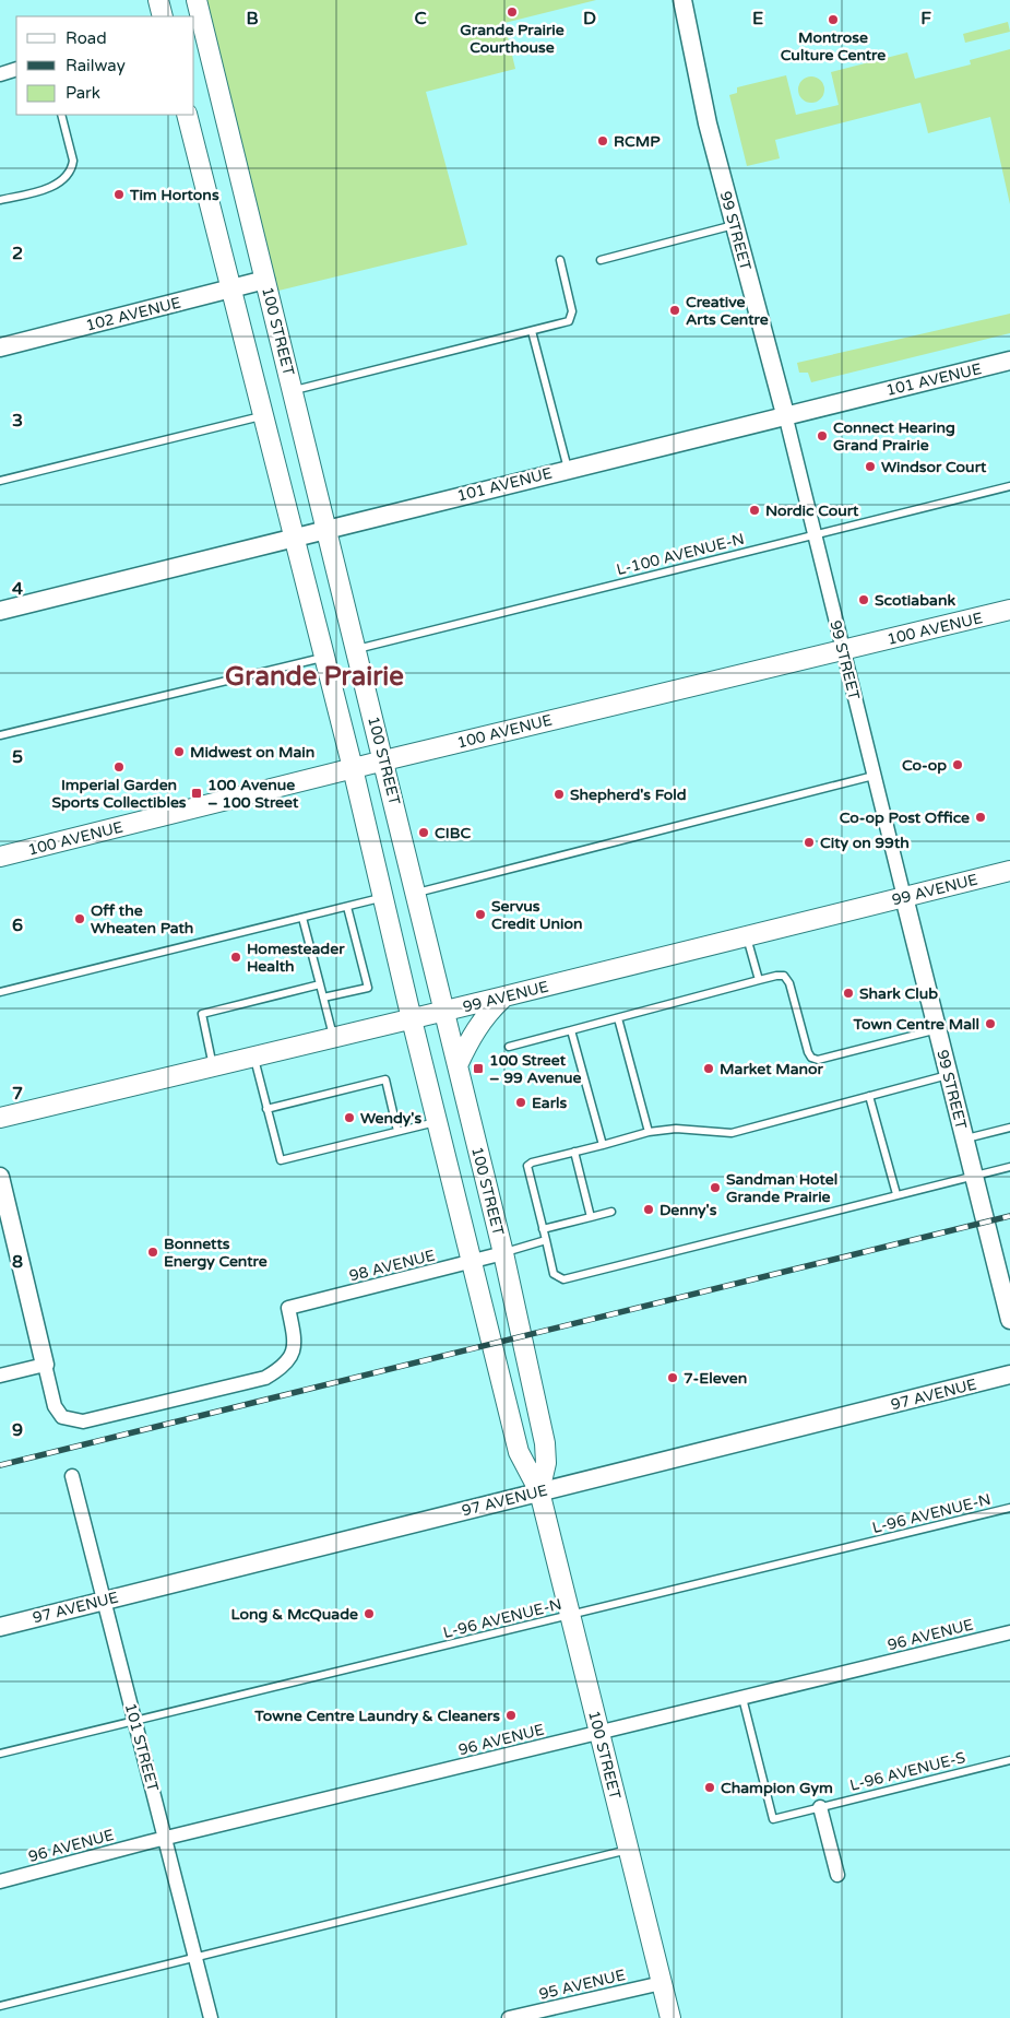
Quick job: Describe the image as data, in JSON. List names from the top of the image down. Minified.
{"streets":{"main road":["100 STREET","100 AVENUE","99 AVENUE"],"street":["99 STREET","102 AVENUE","101 AVENUE","98 AVENUE","97 AVENUE","96 AVENUE","101 STREET","95 AVENUE"],"lane":["L-100 AVENUE-N","L-96 AVENUE-N","L-96 AVENUE-S"]},"crossings":[["99 STREET","101 AVENUE"],["99 STREET","L-100 AVENUE-N"],["99 STREET","100 AVENUE"],["99 STREET","99 AVENUE"],["102 AVENUE","100 STREET"],["100 STREET","101 AVENUE"],["100 STREET","L-100 AVENUE-N"],["100 STREET","100 AVENUE"],["100 STREET","99 AVENUE"],["100 STREET","98 AVENUE"],["100 STREET","97 AVENUE"],["100 STREET","L-96 AVENUE-N"],["100 STREET","96 AVENUE"],["100 STREET","95 AVENUE"],["97 AVENUE","101 STREET"],["L-96 AVENUE-N","101 STREET"],["96 AVENUE","101 STREET"],["96 AVENUE","L-96 AVENUE-S"]],"districts":["Grande Prairie"],"places":{"other":["Grande Prairie Courthouse","Montrose Culture Centre","RCMP","Tim Hortons","Creative Arts Centre","Connect Hearing Grand Prairie","Windsor Court","Nordic Court","Scotiabank","Midwest on Main","Co-op","Imperial Garden Sports Collectibles","Shepherd's Fold","Co-op Post Office","CIBC","City on 99th","Servus Credit Union","Off the Wheaten Path","Homesteader Health","Shark Club","Town Centre Mall","Market Manor","Earls","Wendy's","Sandman Hotel Grande Prairie","Denny's","Bonnetts Energy Centre","7-Eleven","Long & McQuade","Towne Centre Laundry & Cleaners","Champion Gym"],"transit":["100 Avenue – 100 Street","100 Street – 99 Avenue"]},"legend":["Road","Railway","Park"],"grid":{"columns":["B","C","D","E","F"],"rows":["2","3","4","5","6","7","8","9"]}}
